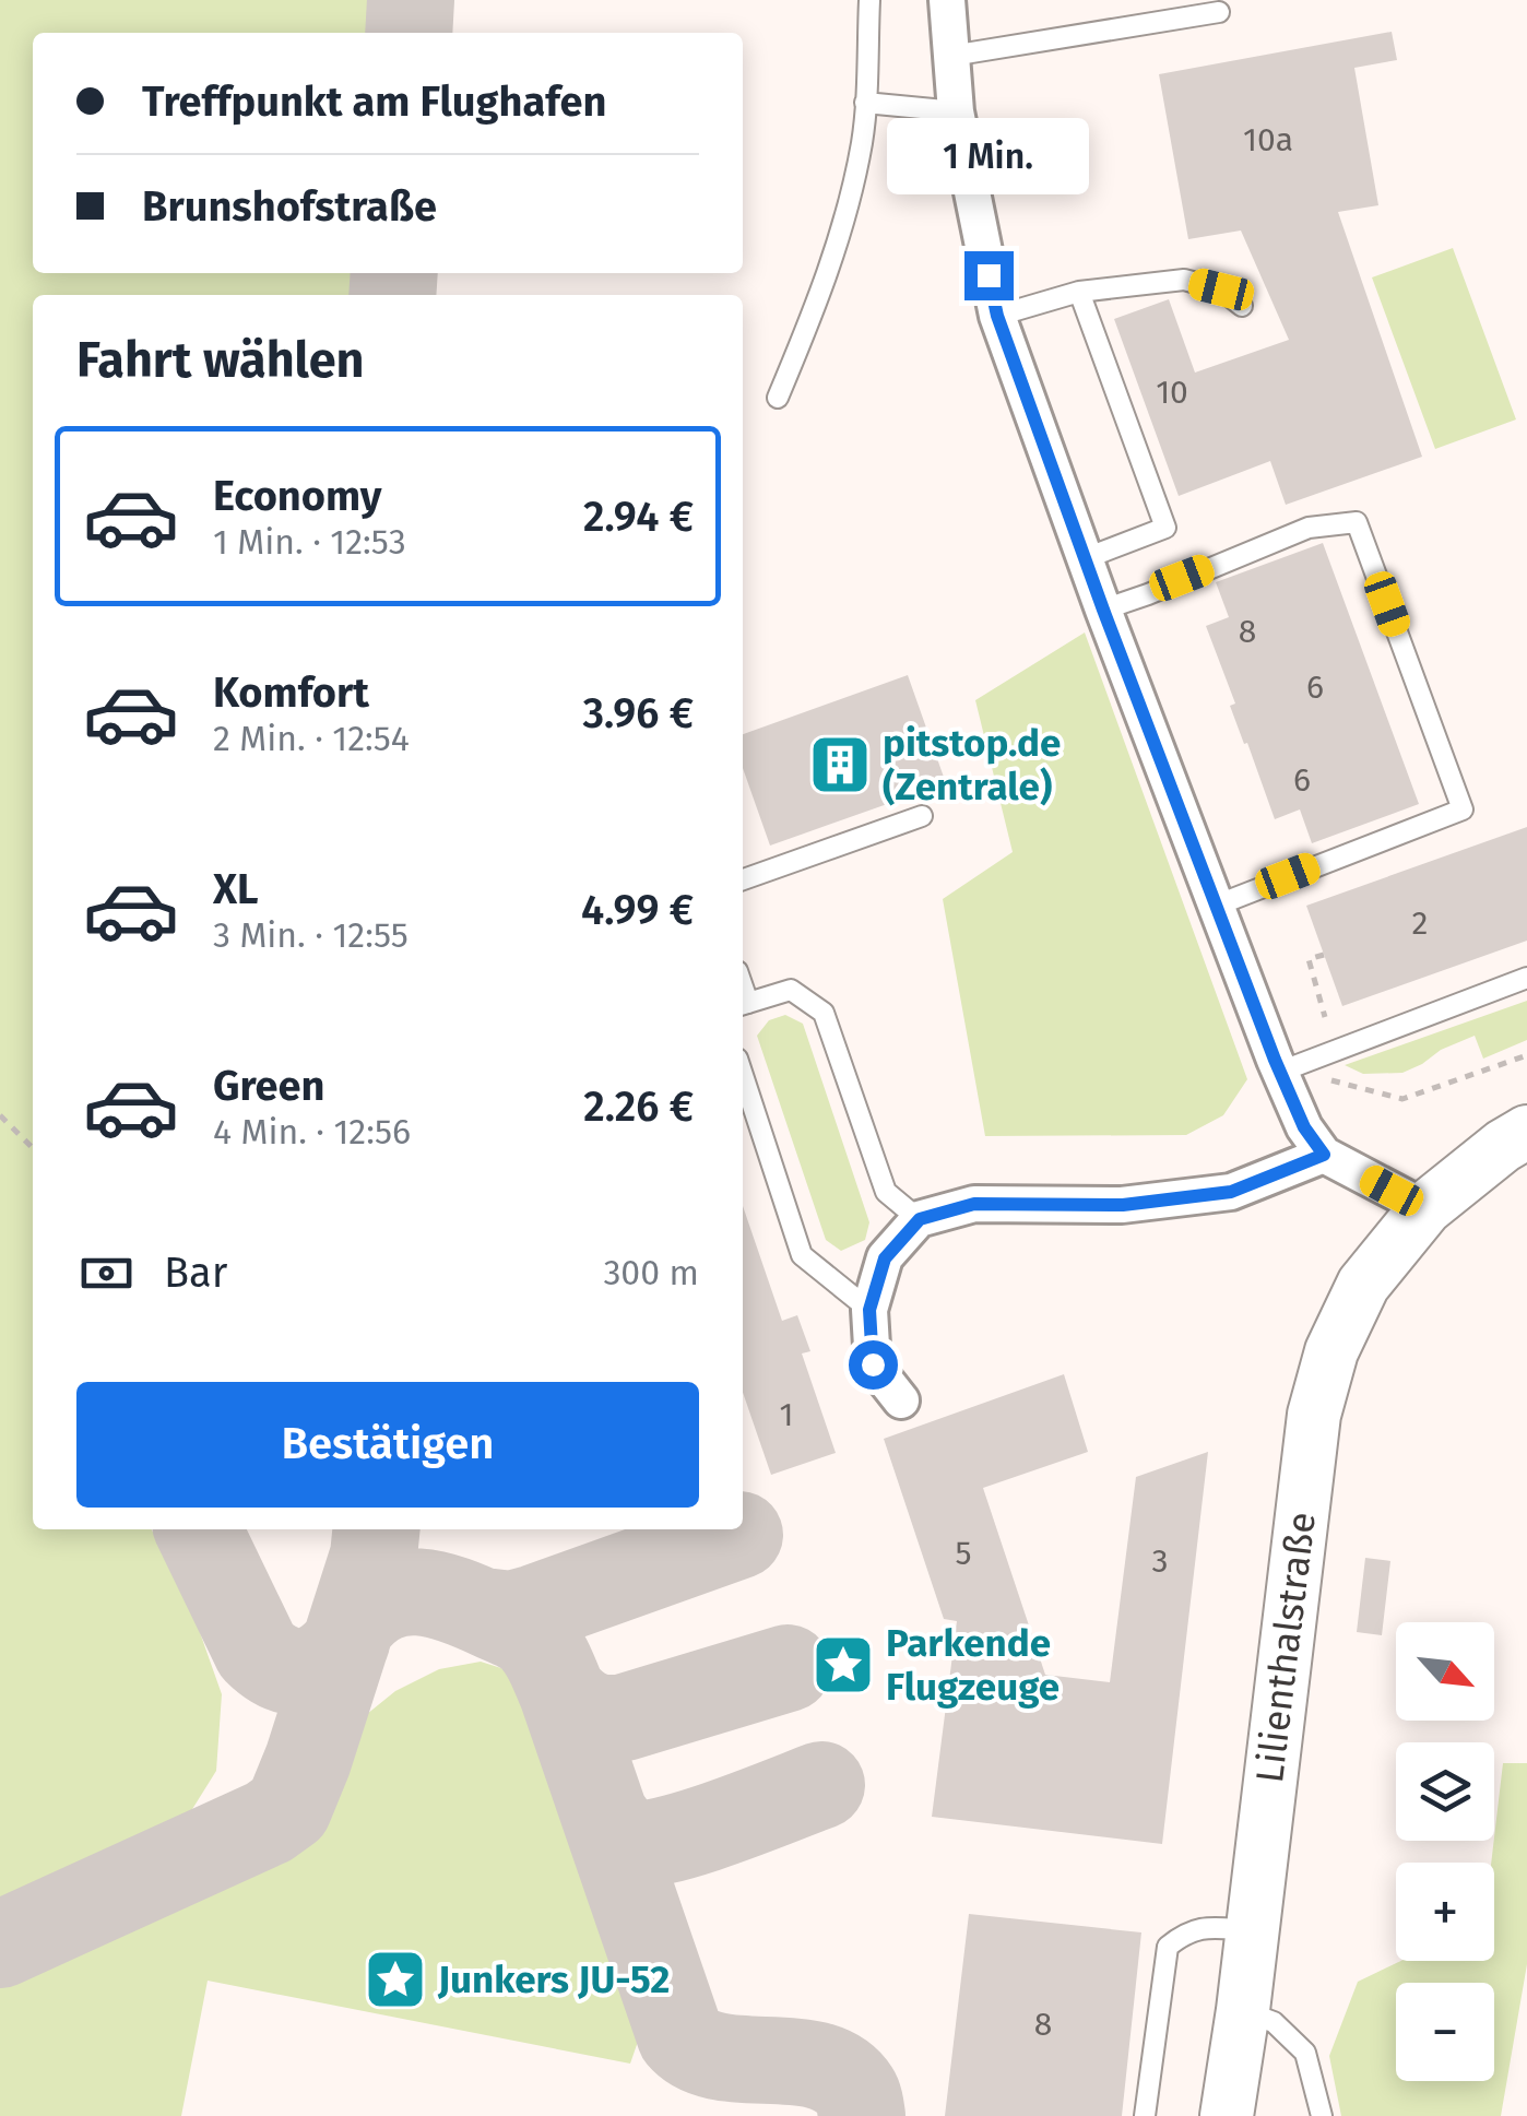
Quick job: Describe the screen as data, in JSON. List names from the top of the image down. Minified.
{"streets":{"main road":["Lilienthalstraße"]},"places":{"building":["pitstop.de (Zentrale)"],"place":["Parkende Flugzeuge","Junkers JU-52"]},"house_numbers":["10a","10","8","6","6","2","1","5","3","8"],"north":"bottom right","page":{"banner":["Treffpunkt am Flughafen","Brunshofstraße"],"bubble":"1 Min.","heading":"Fahrt wählen","list":[{"name":"Economy","note":"1 Min. · 12:53","value":"2.94 €"},{"name":"Komfort","note":"2 Min. · 12:54","value":"3.96 €"},{"name":"XL","note":"3 Min. · 12:55","value":"4.99 €"},{"name":"Green","note":"4 Min. · 12:56","value":"2.26 €"}],"pay":["Bar","300 m"],"buttons":"Bestätigen","map_buttons":["+","−"]}}
